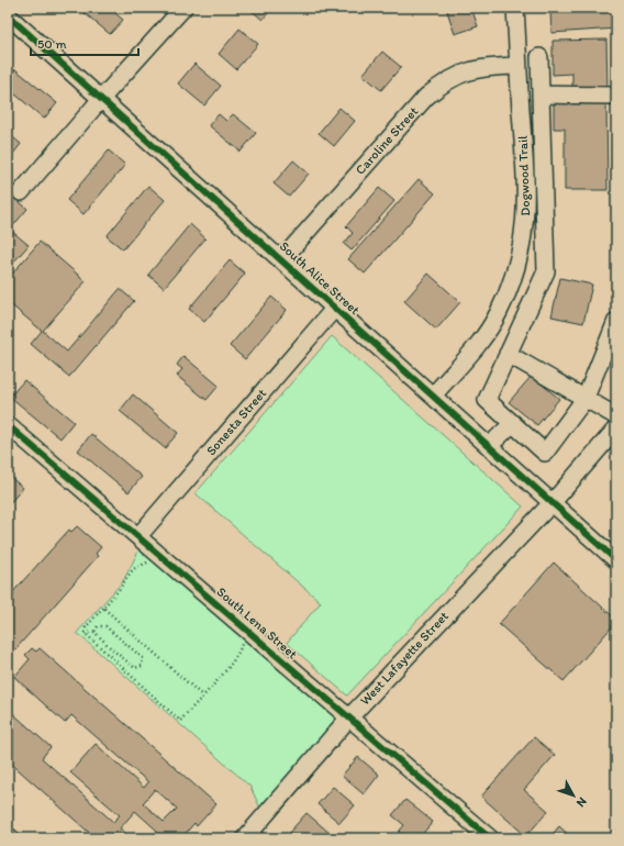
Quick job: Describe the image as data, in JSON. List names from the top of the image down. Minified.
{"streets":{"street":["Caroline Street","Dogwood Trail","South Alice Street","Sonesta Street","South Lena Street","West Lafayette Street"]},"crossings":[["Caroline Street","Dogwood Trail"],["Caroline Street","South Alice Street"],["Dogwood Trail","South Alice Street"],["South Alice Street","Sonesta Street"],["South Alice Street","West Lafayette Street"],["Sonesta Street","South Lena Street"],["South Lena Street","West Lafayette Street"]],"scale_bar":"50 m","north":"bottom right"}
